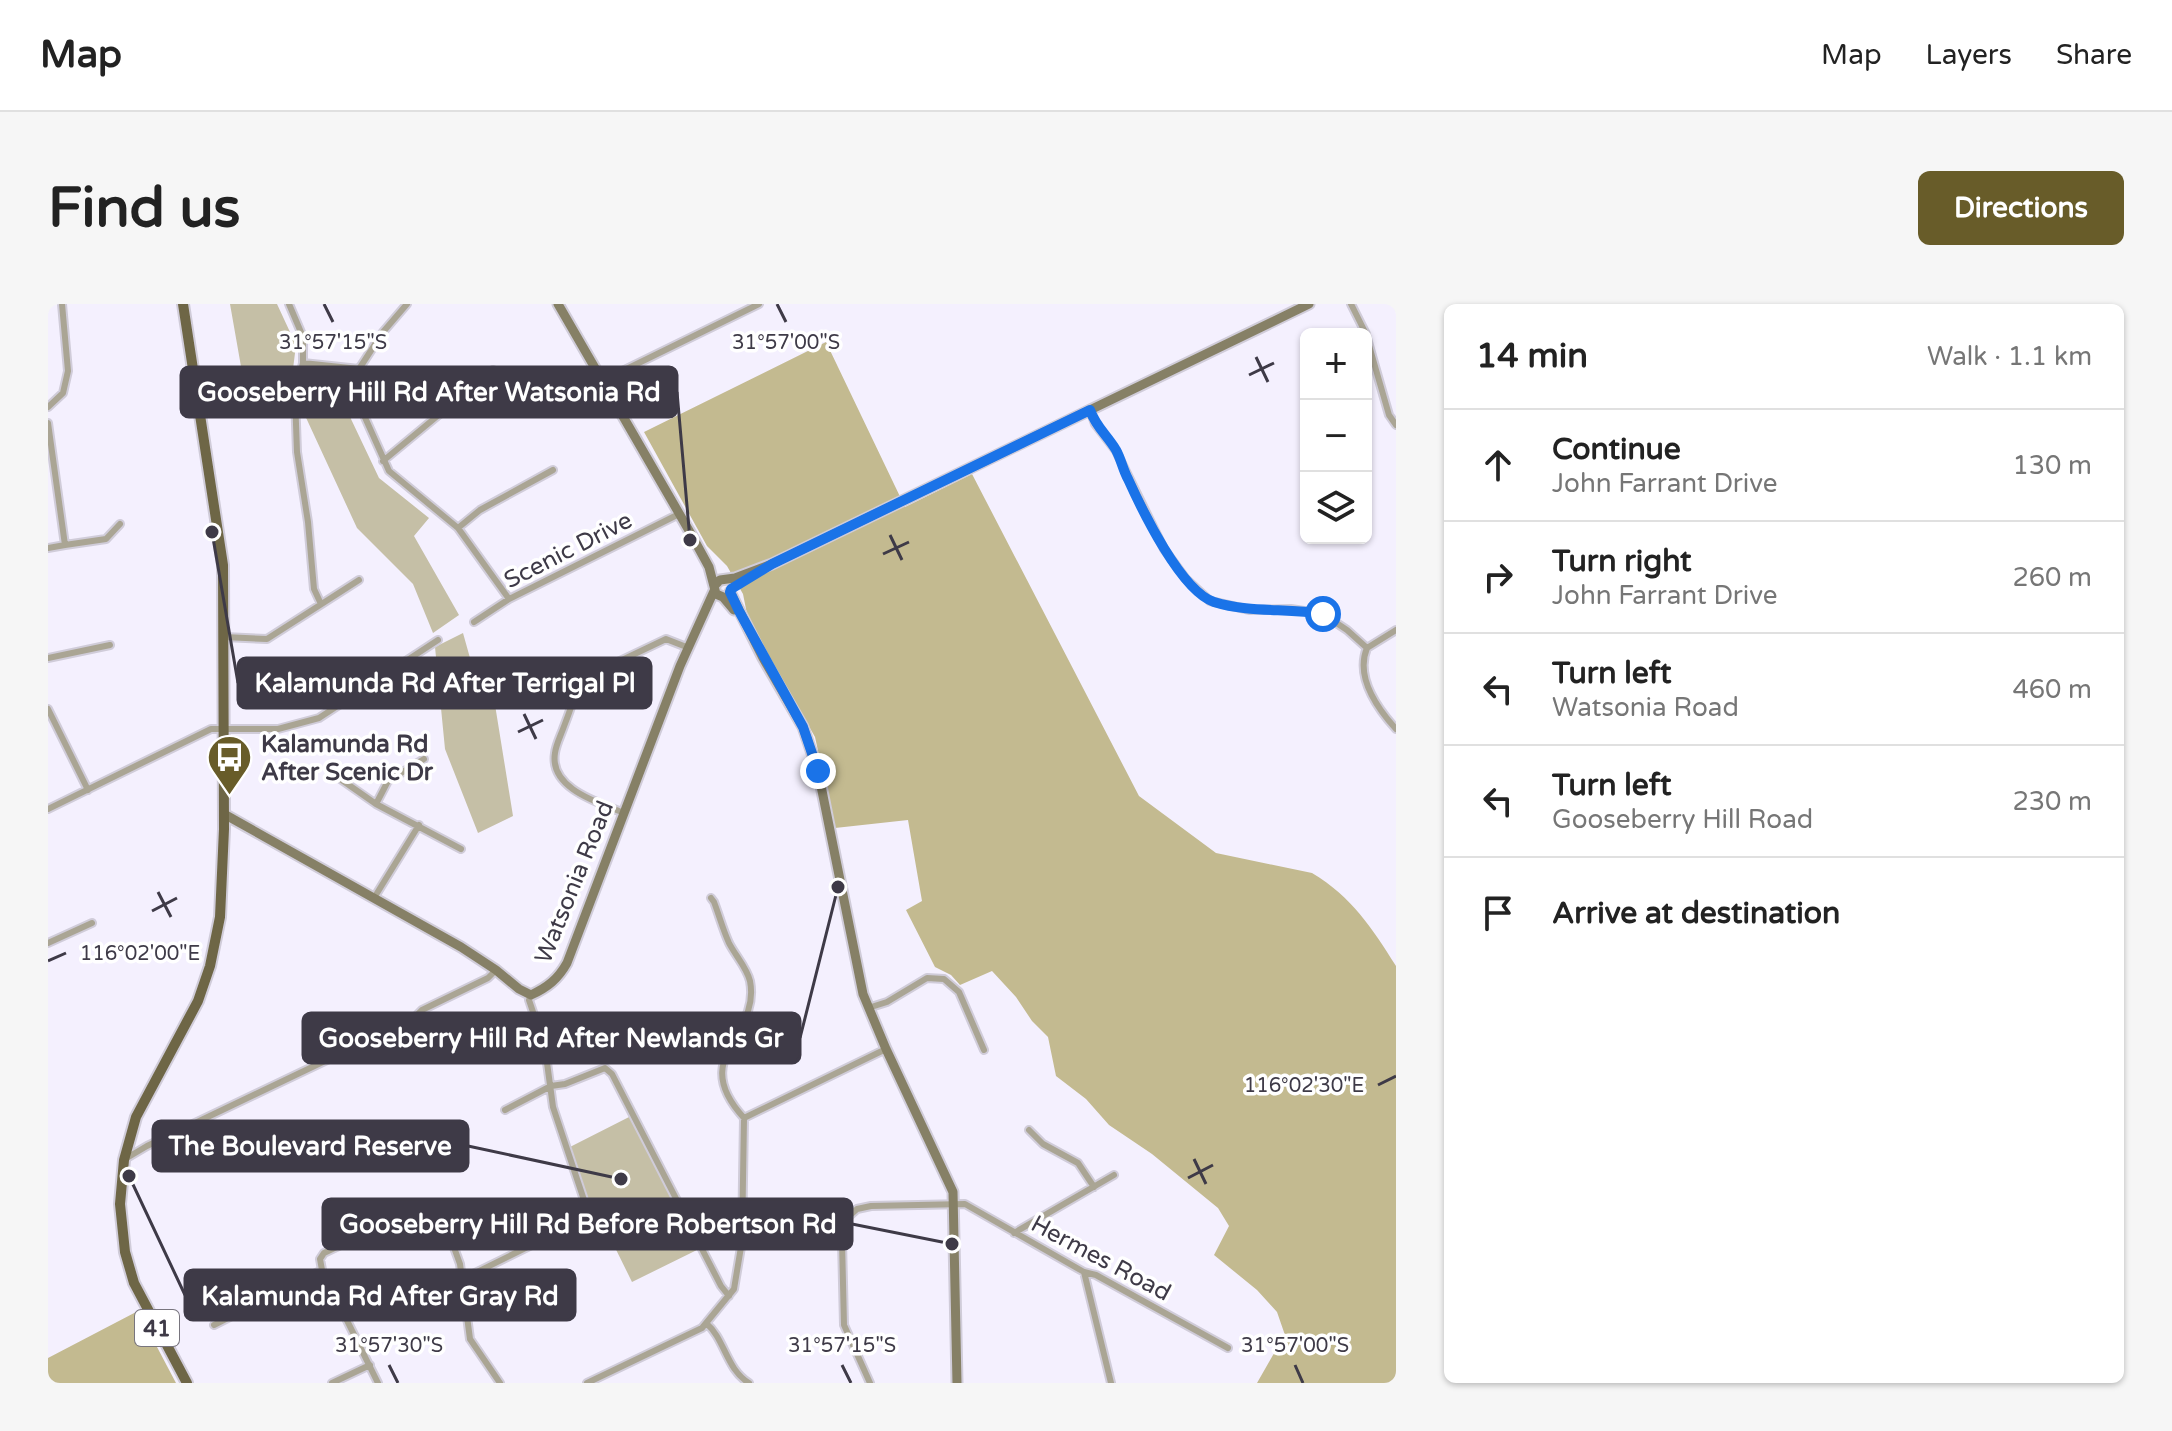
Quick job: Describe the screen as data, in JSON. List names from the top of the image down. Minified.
{"streets":{"main road":["41"],"street":["Scenic Drive","Watsonia Road","Hermes Road"]},"crossings":[["Watsonia Road","41"]],"places":{"other":["Kalamunda Rd After Terrigal Pl","Gooseberry Hill Rd After Watsonia Rd","Gooseberry Hill Rd After Newlands Gr","Kalamunda Rd After Gray Rd","The Boulevard Reserve","Gooseberry Hill Rd Before Robertson Rd"],"bus stop":["Kalamunda Rd After Scenic Dr"]},"page":{"header":"Map","nav":["Map","Layers","Share"],"buttons":"Directions","title":"Find us","heading":["14 min","Walk · 1.1 km"],"map_buttons":["+","−"],"list":[["Continue","John Farrant Drive","130 m"],["Turn right","John Farrant Drive","260 m"],["Turn left","Watsonia Road","460 m"],["Turn left","Gooseberry Hill Road","230 m"],"Arrive at destination"]},"coordinates":["31°57'15\"S","31°57'00\"S","116°02'00\"E","116°02'30\"E","31°57'30\"S"]}
